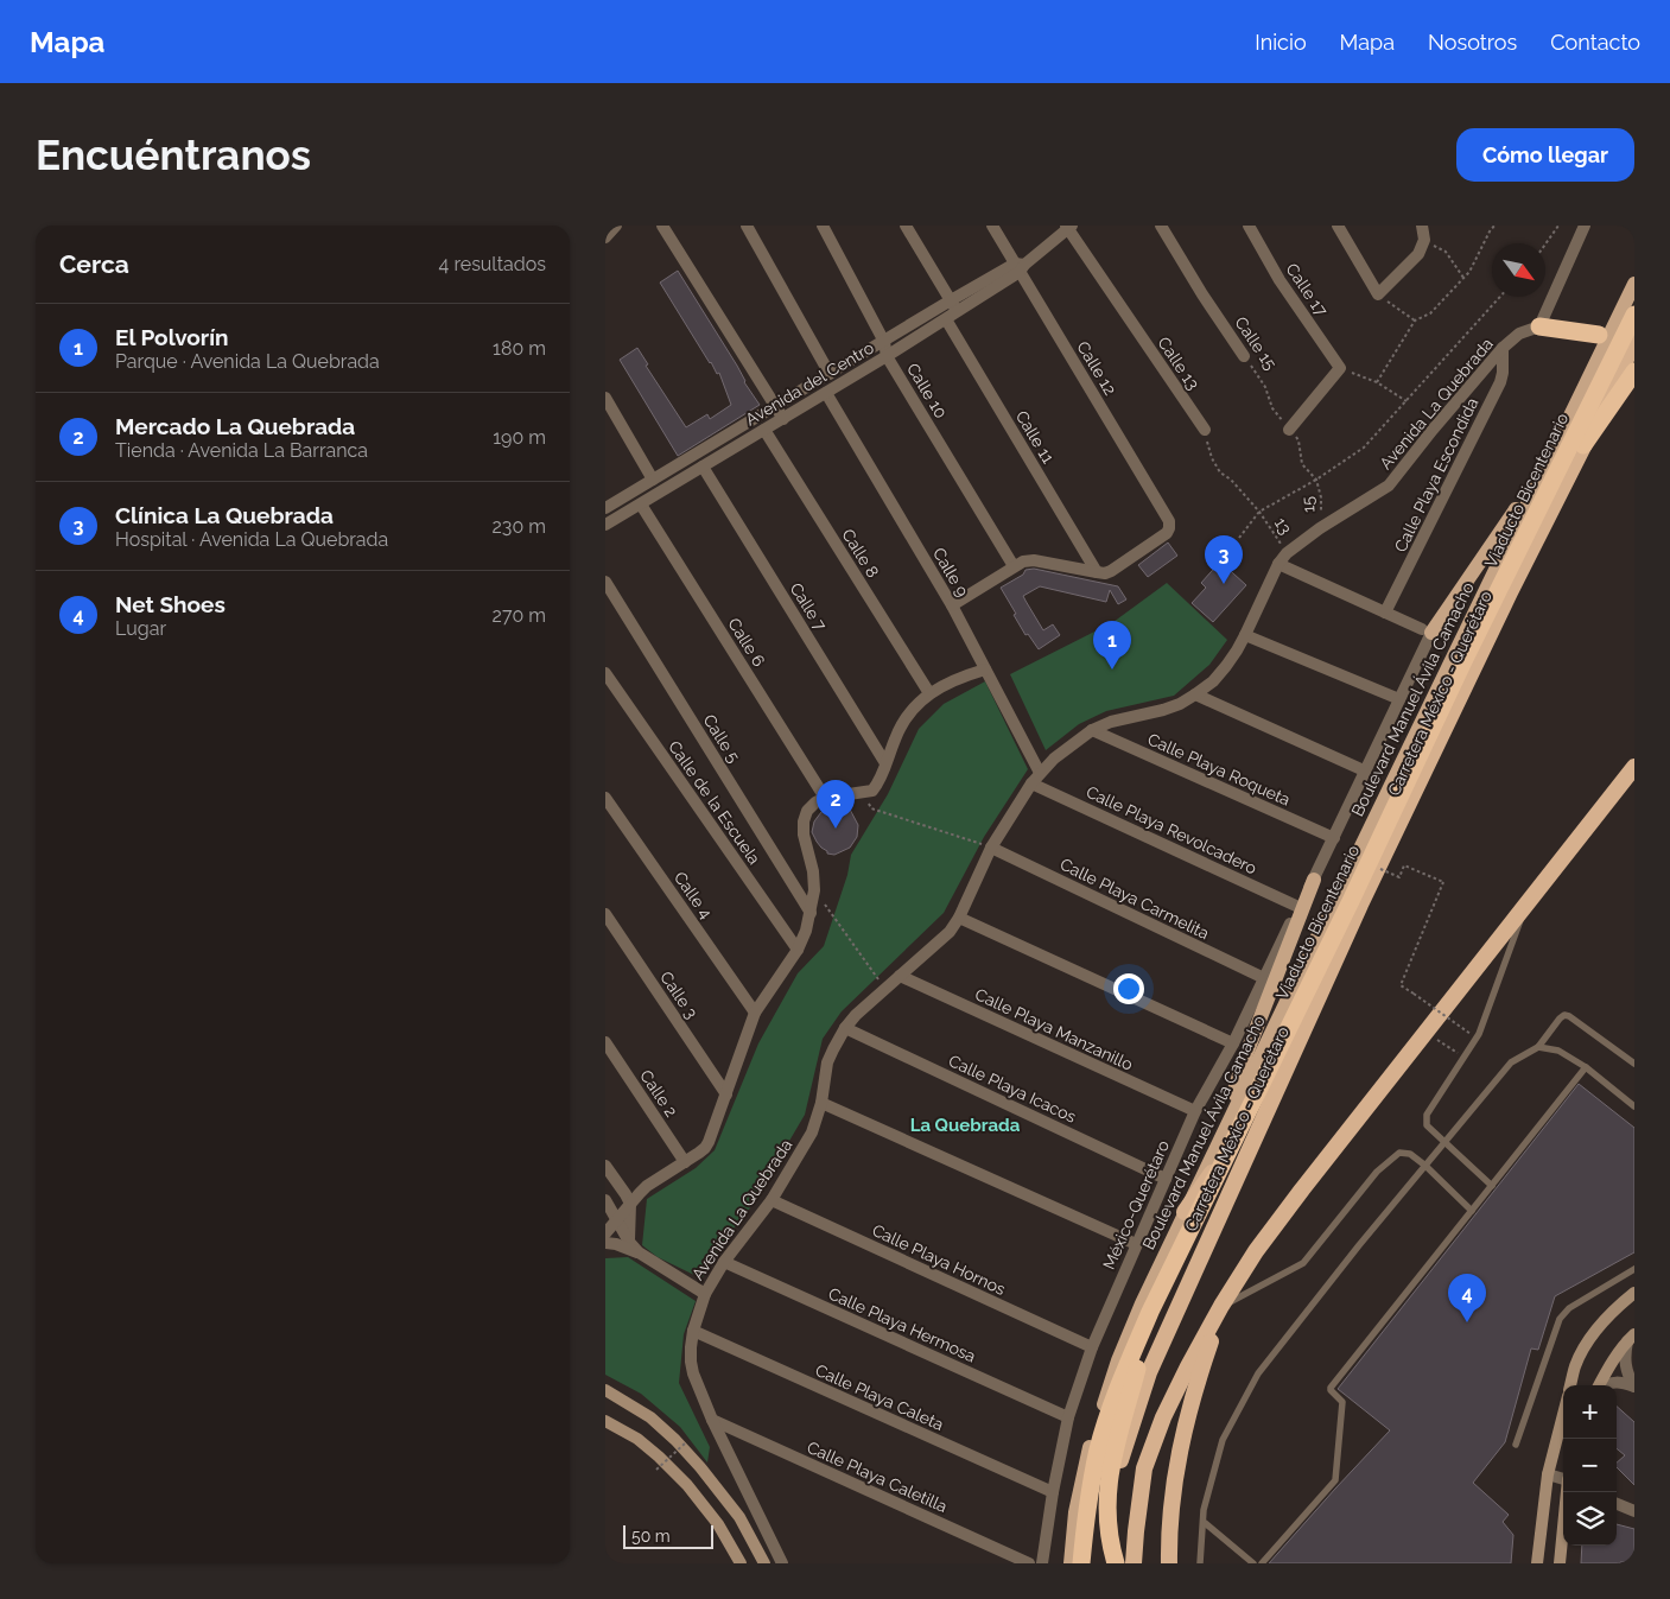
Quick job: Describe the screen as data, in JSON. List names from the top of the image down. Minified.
{"streets":{"highway":["Viaducto Bicentenario","Carretera México - Querétaro"],"main road":["Boulevard Manuel Ávila Camacho"],"street":["Calle 17","Calle 15","Calle 13","Calle 12","Avenida del Centro","Calle 10","Avenida La Quebrada","Calle 11","Calle Playa Escondida","Calle 8","Calle 9","Calle 7","Calle 6","Calle 5","Calle Playa Roqueta","Calle de la Escuela","Calle Playa Revolcadero","Calle 4","Calle Playa Carmelita","Calle 3","Calle Playa Manzanillo","Calle Playa Icacos","Calle 2","México-Querétaro","Calle Playa Hornos","Calle Playa Hermosa","Calle Playa Caleta","Calle Playa Caletilla"],"path":["15","13"]},"crossings":[["Calle 15","15"],["Calle 13","Avenida del Centro"],["Calle 12","Avenida del Centro"],["Calle 12","Calle 11"],["Avenida del Centro","Calle 10"],["Avenida del Centro","Calle 11"],["Avenida del Centro","Calle 8"],["Avenida del Centro","Calle 9"],["Avenida del Centro","Calle 7"],["Avenida del Centro","Calle 6"],["Avenida La Quebrada","Calle Playa Escondida"],["Avenida La Quebrada","15"],["Avenida La Quebrada","13"],["Avenida La Quebrada","Calle 9"],["Avenida La Quebrada","Calle Playa Roqueta"],["Avenida La Quebrada","Calle Playa Revolcadero"],["Avenida La Quebrada","Calle Playa Carmelita"],["Avenida La Quebrada","Calle Playa Manzanillo"],["Avenida La Quebrada","Calle Playa Icacos"],["Avenida La Quebrada","Calle Playa Hornos"],["Avenida La Quebrada","Calle Playa Hermosa"],["Avenida La Quebrada","Calle Playa Caleta"],["Avenida La Quebrada","Calle Playa Caletilla"],["Calle Playa Roqueta","México-Querétaro"],["Calle Playa Revolcadero","México-Querétaro"],["Calle Playa Carmelita","México-Querétaro"],["Calle Playa Manzanillo","México-Querétaro"],["Calle Playa Icacos","México-Querétaro"],["México-Querétaro","Calle Playa Hornos"],["México-Querétaro","Calle Playa Hermosa"],["México-Querétaro","Calle Playa Caleta"]],"districts":["La Quebrada"],"scale_bar":"50 m","north":"bottom right","page":{"header":"Mapa","nav":["Inicio","Mapa","Nosotros","Contacto"],"buttons":"Cómo llegar","title":"Encuéntranos","heading":["Cerca","4 resultados"],"list":[{"mark":"1","name":"El Polvorín","note":"Parque · Avenida La Quebrada","value":"180 m"},{"mark":"2","name":"Mercado La Quebrada","note":"Tienda · Avenida La Barranca","value":"190 m"},{"mark":"3","name":"Clínica La Quebrada","note":"Hospital · Avenida La Quebrada","value":"230 m"},{"mark":"4","name":"Net Shoes","note":"Lugar","value":"270 m"}],"pins":["3","1","2","4"],"map_buttons":["+","−"],"scale":"50 m"}}
